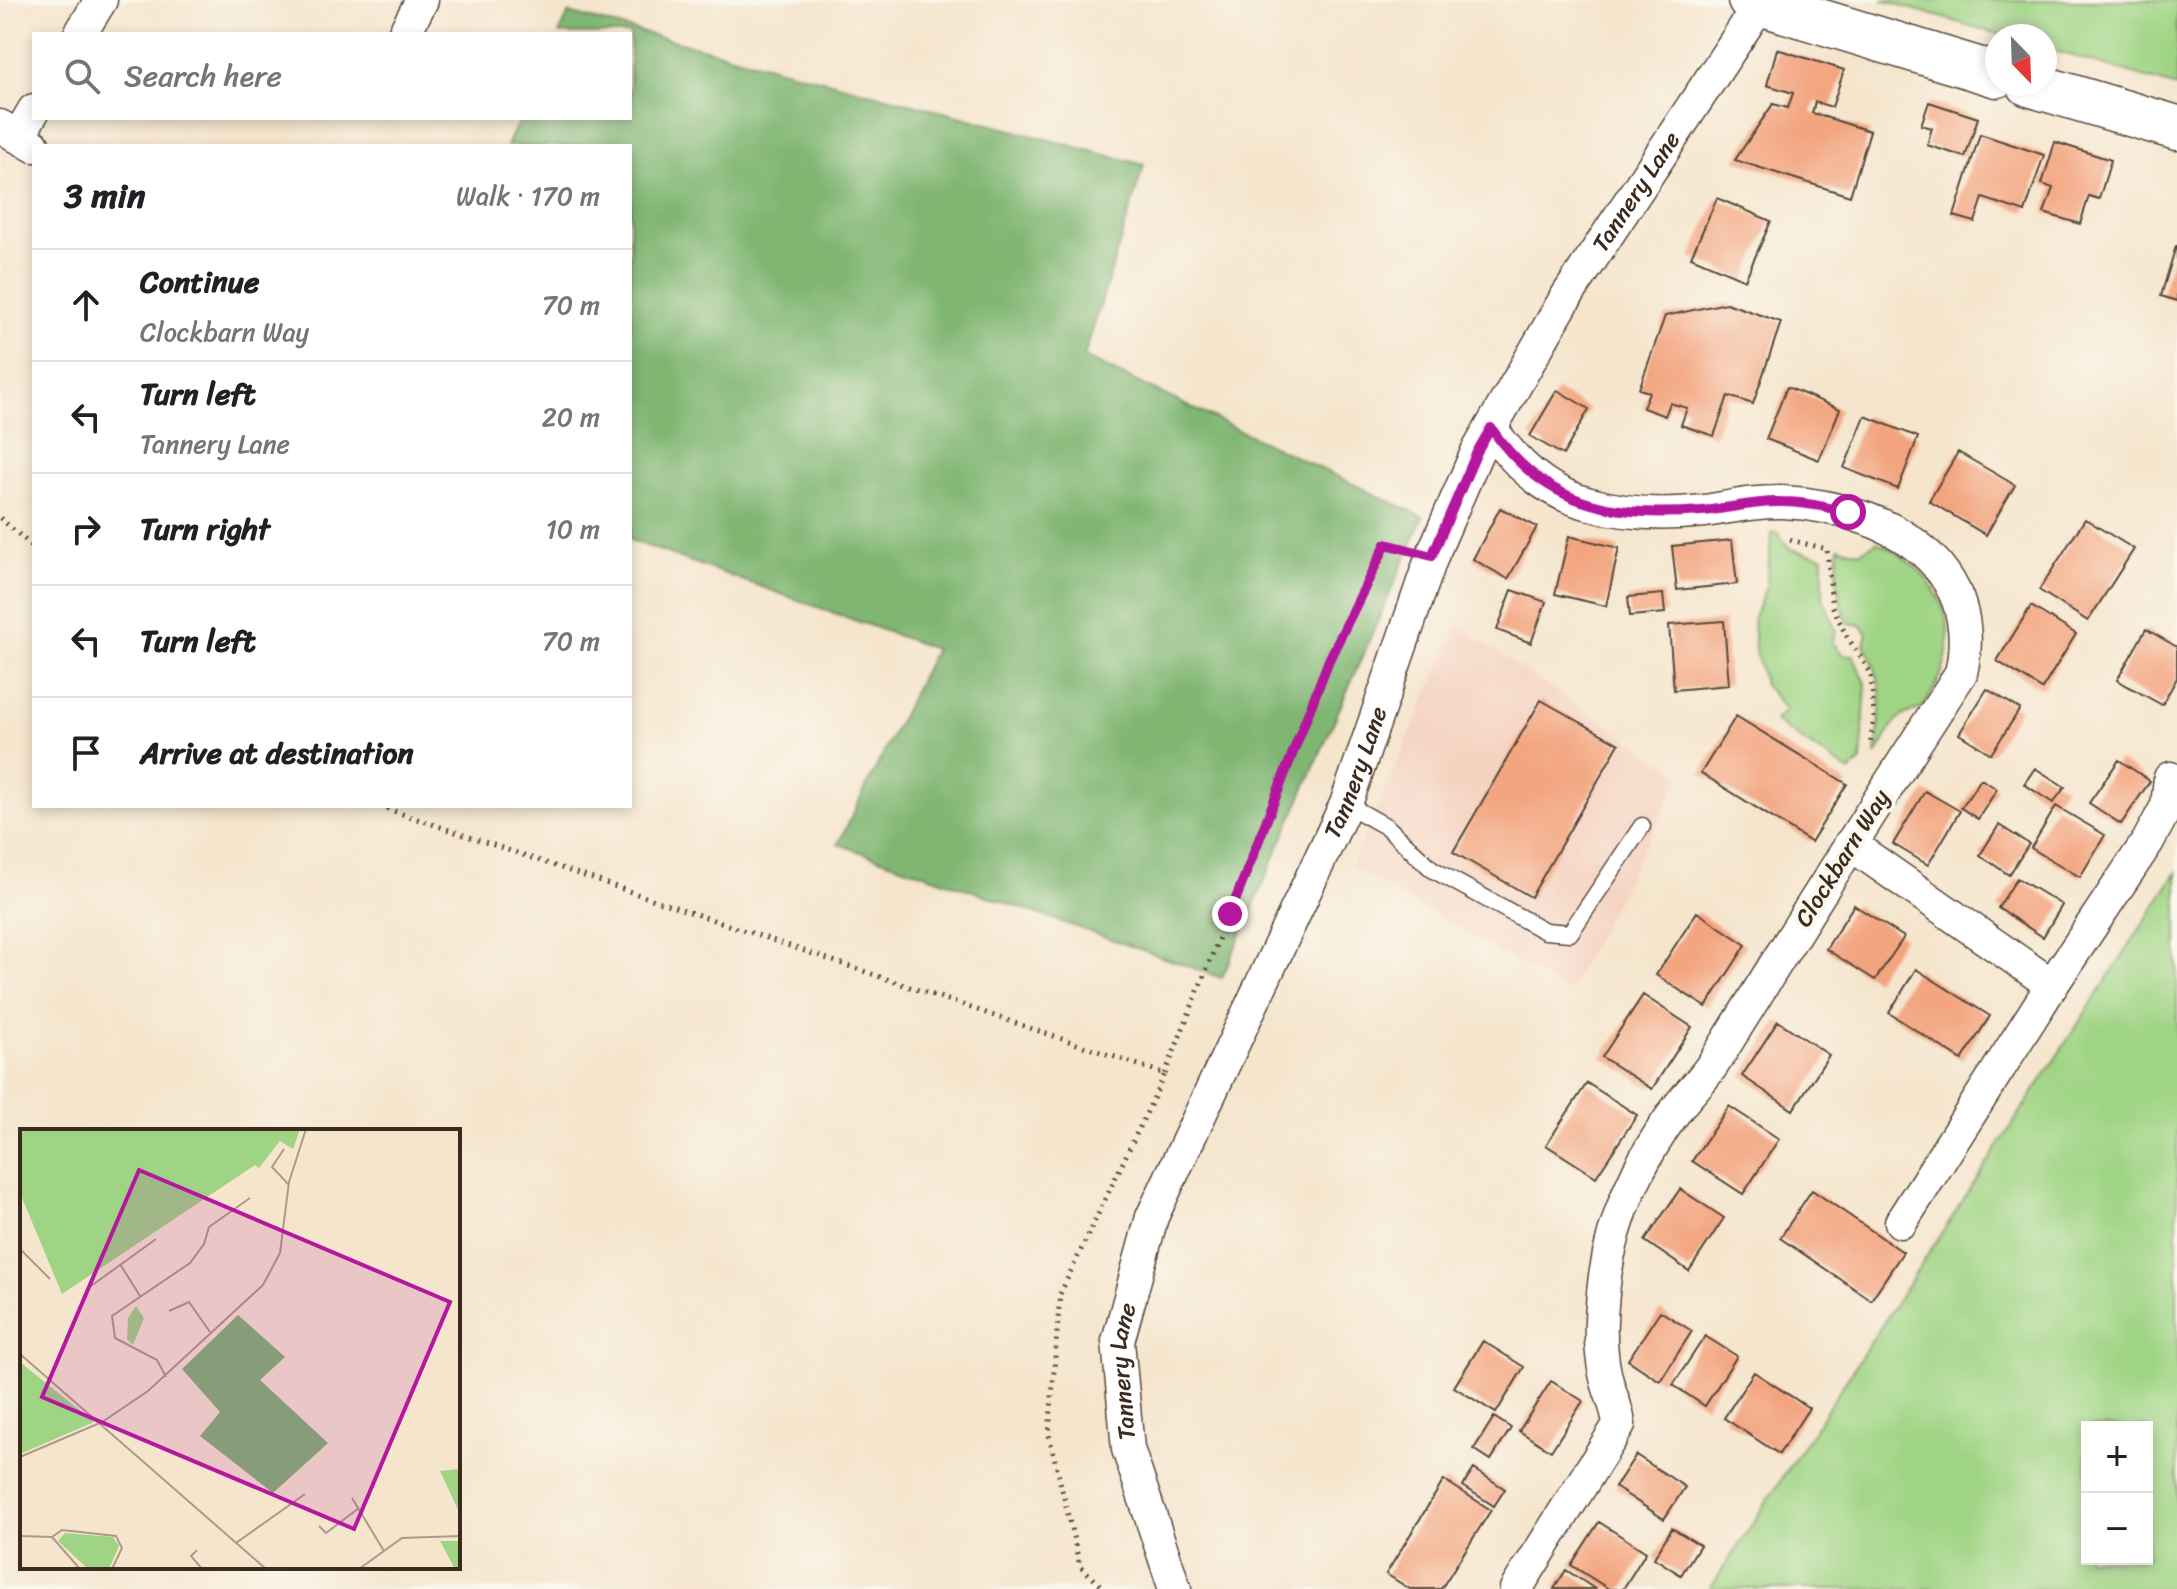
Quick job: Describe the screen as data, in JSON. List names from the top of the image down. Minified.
{"streets":{"street":["Tannery Lane","Clockbarn Way"]},"crossings":[["Tannery Lane","Clockbarn Way"]],"north":"bottom right","page":{"search":"Search here","heading":["3 min","Walk · 170 m"],"list":[["Continue","Clockbarn Way","70 m"],["Turn left","Tannery Lane","20 m"],["Turn right","10 m"],["Turn left","70 m"],"Arrive at destination"],"map_buttons":["+","−"]}}
